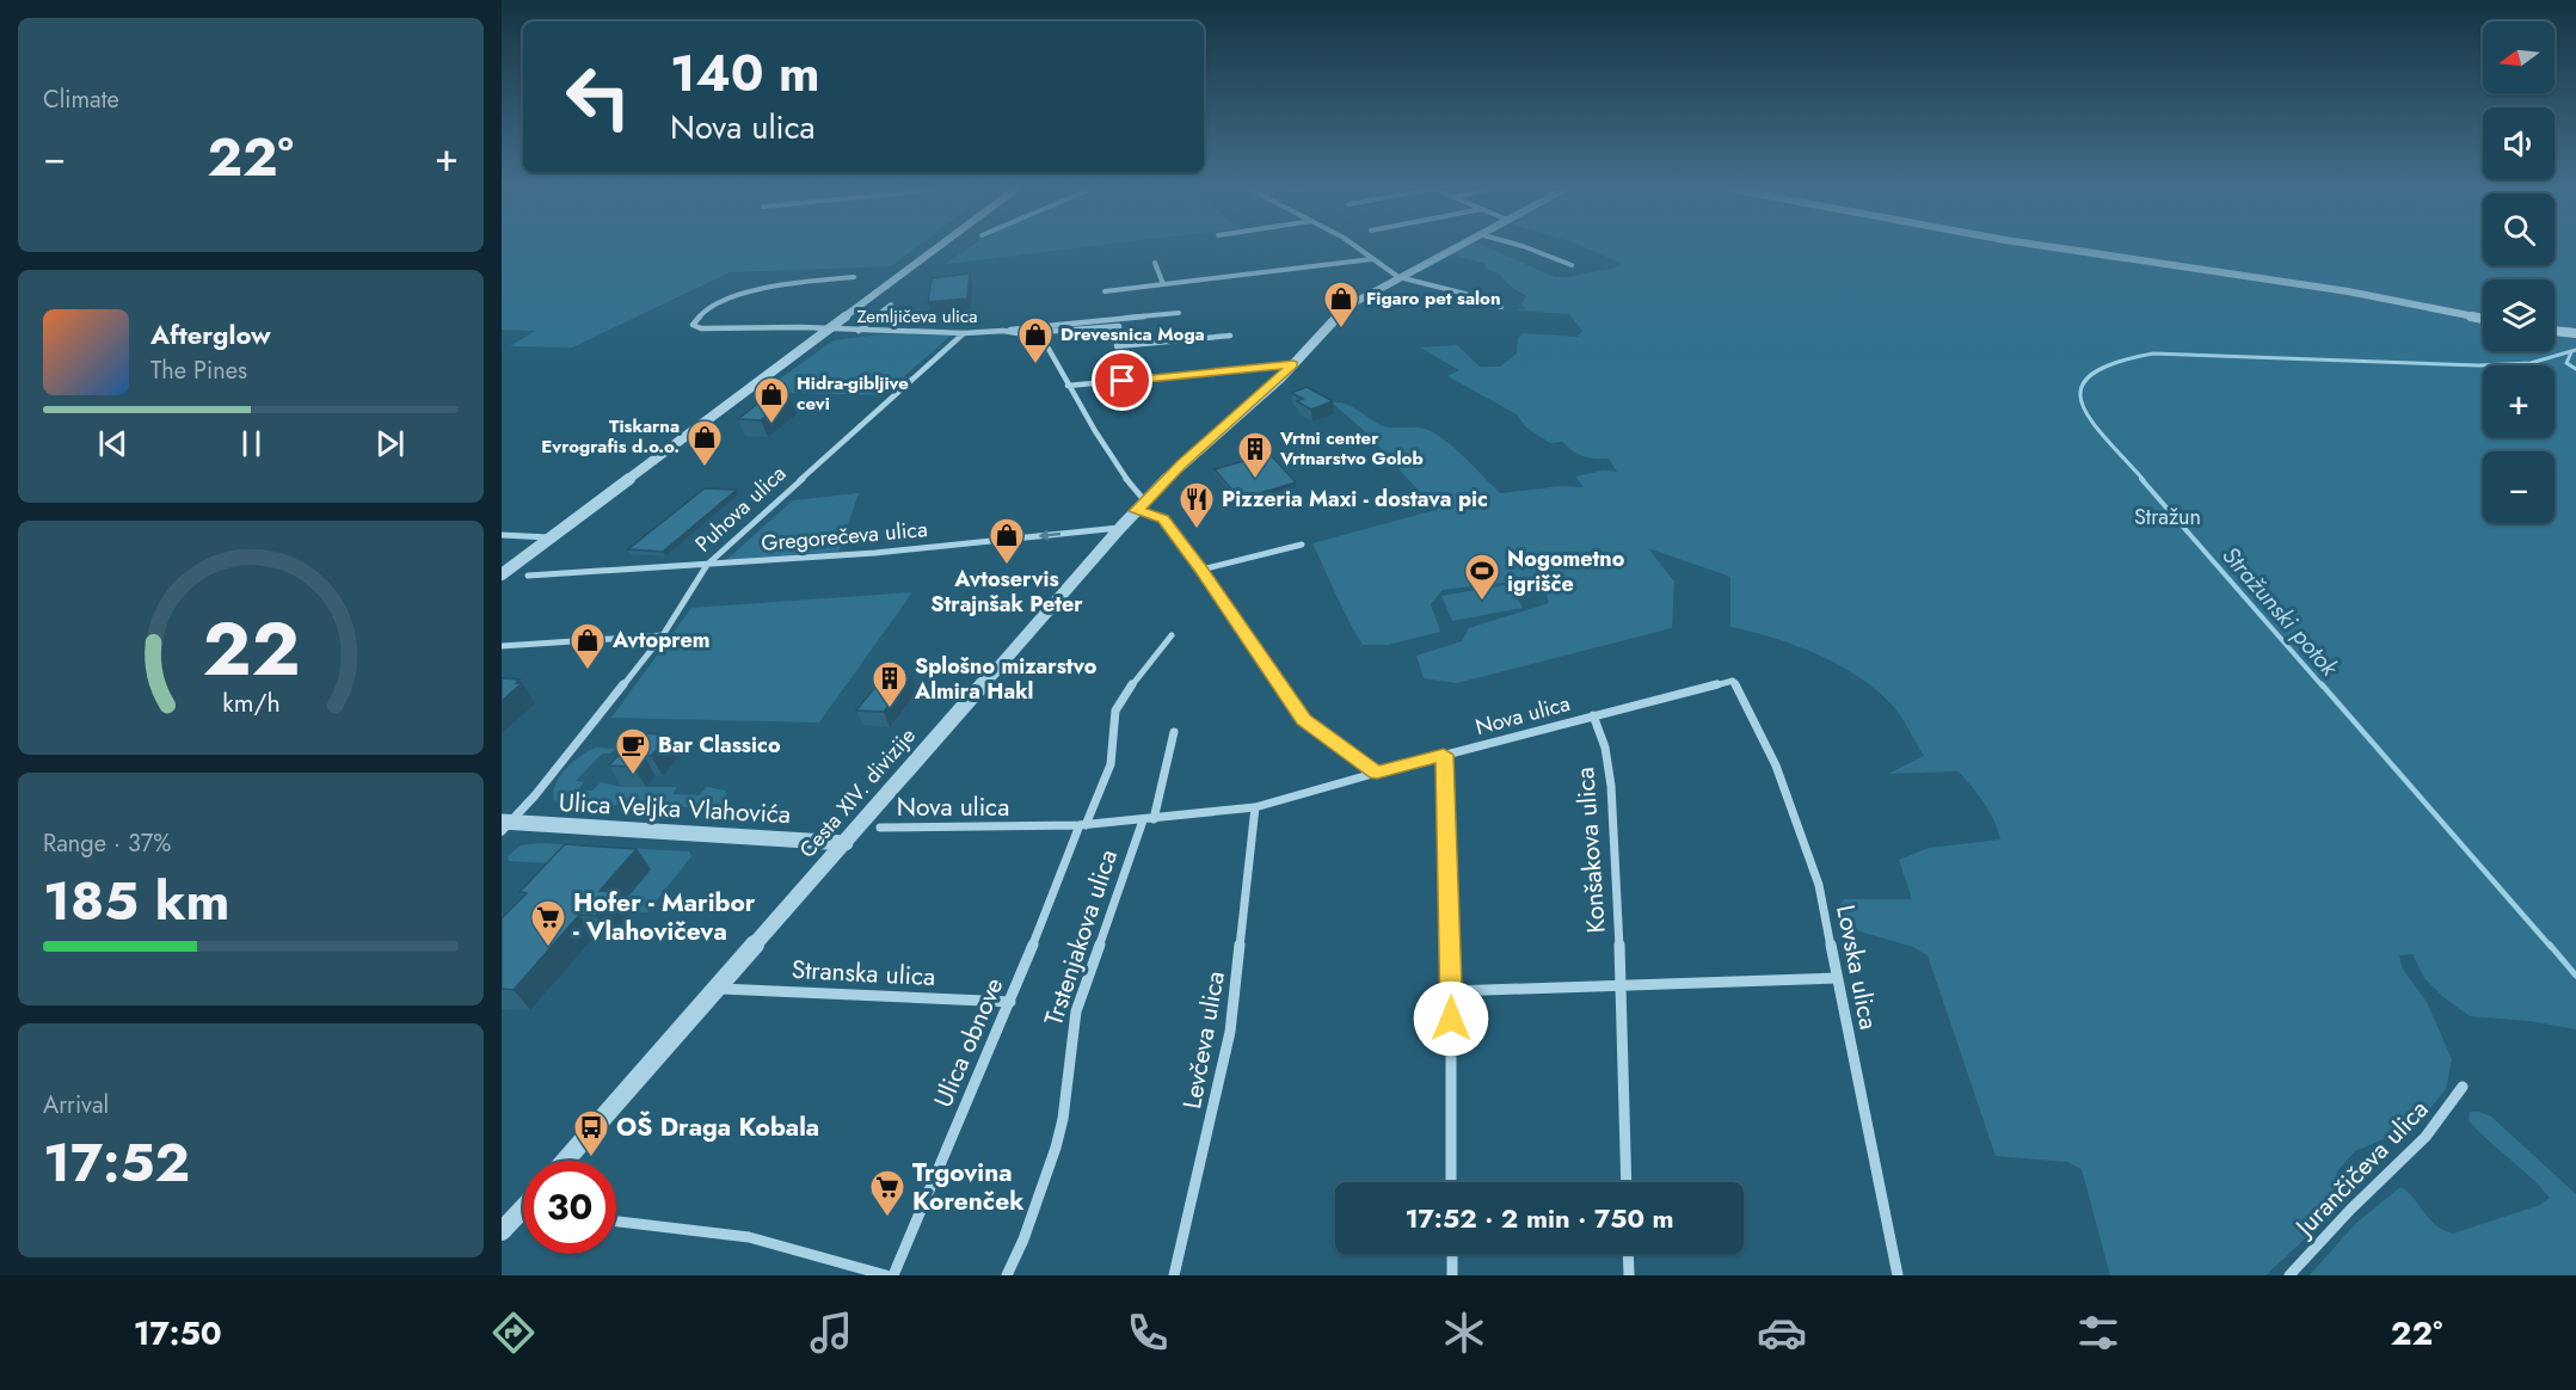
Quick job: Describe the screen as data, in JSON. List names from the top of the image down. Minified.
{"streets":{"street":["Zemljičeva ulica","Puhova ulica","Gregorečeva ulica","Nova ulica","Cesta XIV. divizije","Ulica Veljka Vlahovića","Konšakova ulica","Trstenjakova ulica","Lovska ulica","Stranska ulica","Levčeva ulica","Ulica obnove","Jurančičeva ulica"]},"crossings":[["Zemljičeva ulica","Puhova ulica"],["Zemljičeva ulica","Cesta XIV. divizije"],["Puhova ulica","Gregorečeva ulica"],["Puhova ulica","Ulica Veljka Vlahovića"],["Gregorečeva ulica","Cesta XIV. divizije"],["Nova ulica","Konšakova ulica"],["Nova ulica","Trstenjakova ulica"],["Nova ulica","Lovska ulica"],["Nova ulica","Levčeva ulica"],["Nova ulica","Ulica obnove"],["Cesta XIV. divizije","Ulica Veljka Vlahovića"],["Cesta XIV. divizije","Stranska ulica"],["Stranska ulica","Ulica obnove"]],"one_way":["Gregorečeva ulica"],"water":["Stražunski potok"],"parks":["Stražun"],"places":{"shop":["Figaro pet salon","Drevesnica Moga","Hidra-gibljive cevi","Tiskarna Evrografis d.o.o.","Avtoservis Strajnšak Peter","Avtoprem"],"building":["Vrtni center Vrtnarstvo Golob","Splošno mizarstvo Almira Hakl"],"restaurant":["Pizzeria Maxi - dostava pic"],"sports":["Nogometno igrišče"],"cafe":["Bar Classico"],"supermarket":["Hofer - Maribor - Vlahovičeva","Trgovina Korenček"],"bus stop":["OŠ Draga Kobala"]},"north":"left","page":{"tile":["Climate",["Range · 37%","185 km"],["Arrival","17:52"]],"map_buttons":["+","−"],"turn":["140 m","Nova ulica"],"heat":["−","22°","+"],"song":["Afterglow","The Pines"],"limit":"30","trip":"17:52 · 2 min · 750 m","tabs":["17:50","22°"],"gauge":["22","km/h"]}}
